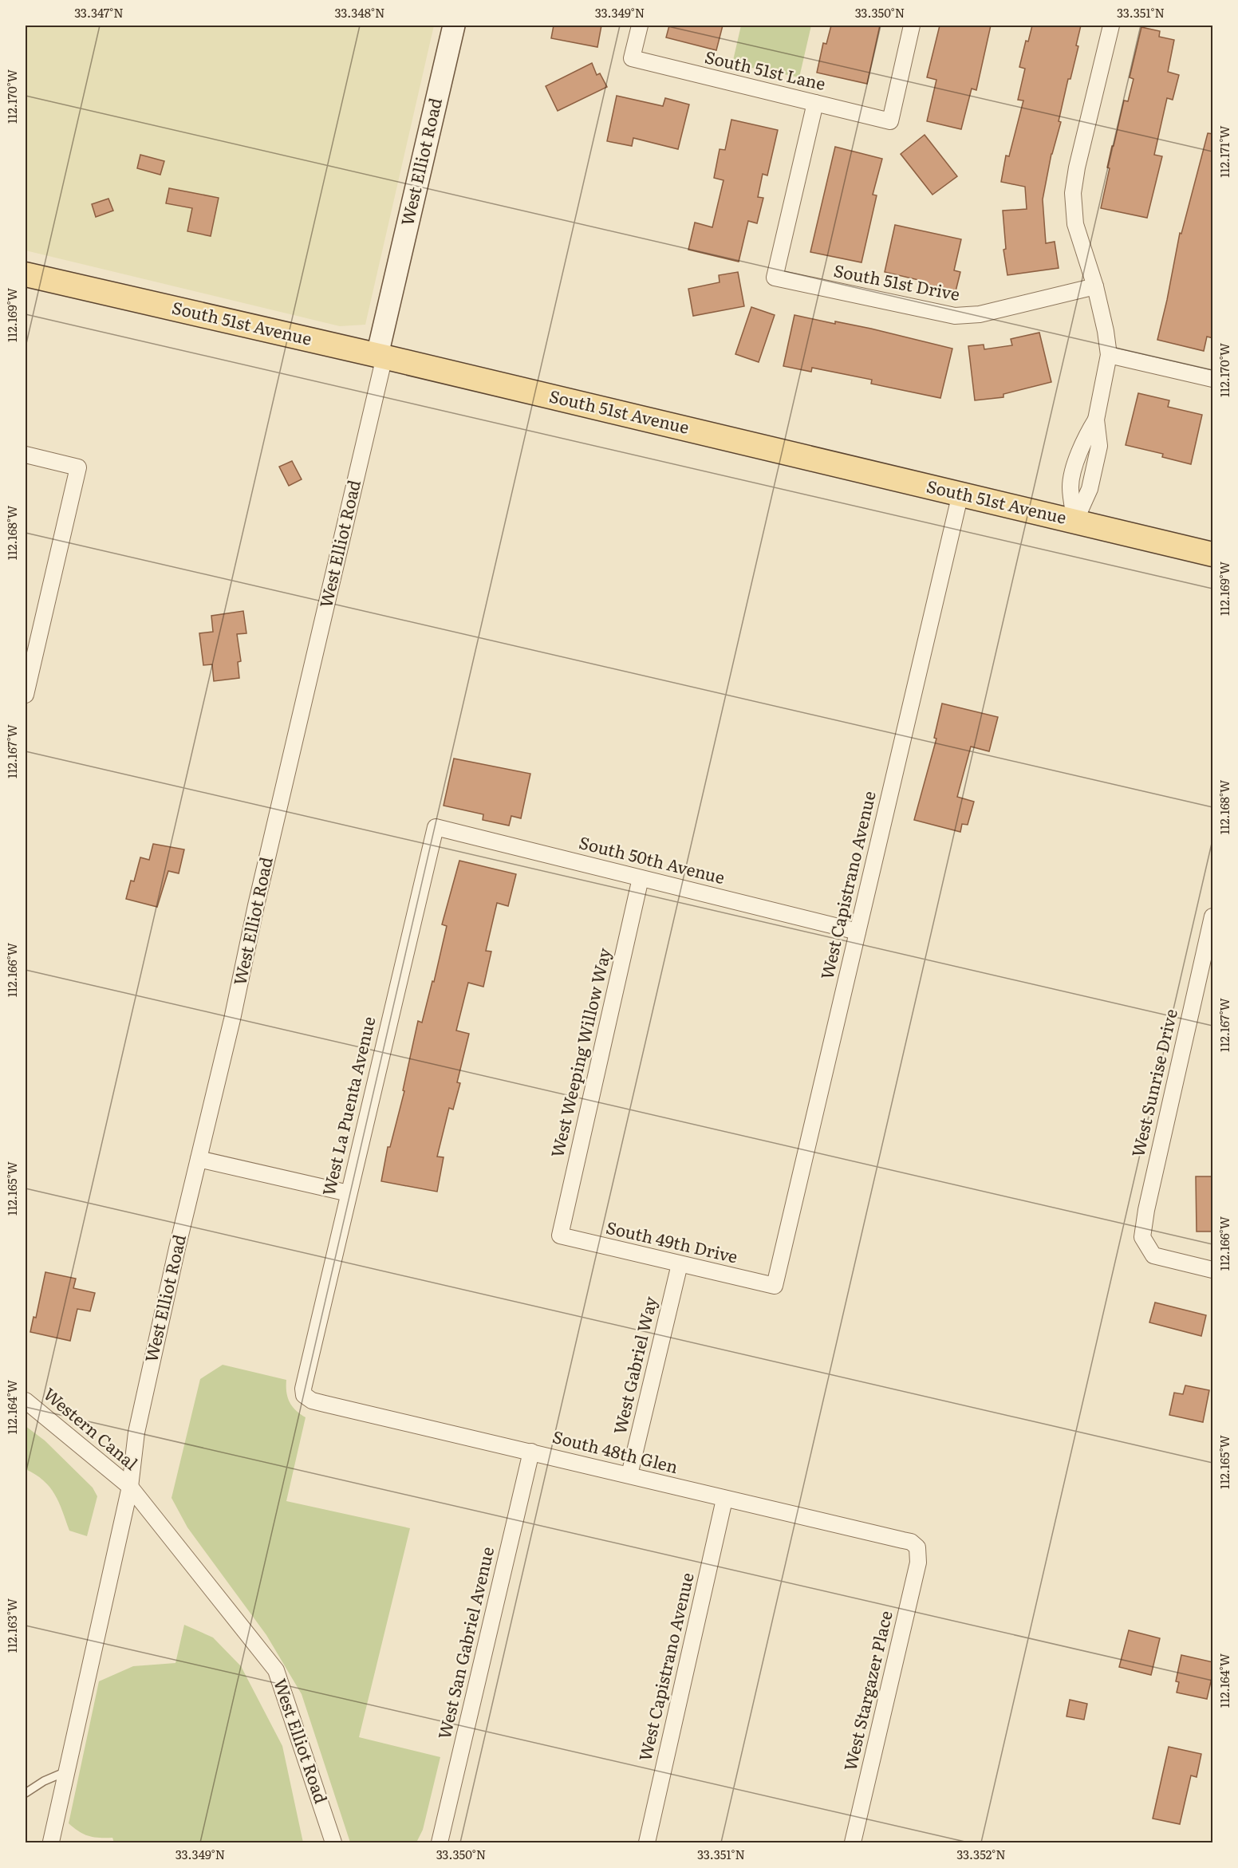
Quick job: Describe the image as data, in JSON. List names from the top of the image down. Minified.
{"streets":{"main road":["West Elliot Road","South 51st Avenue"],"street":["South 51st Lane","South 51st Drive","South 50th Avenue","West Capistrano Avenue","West Weeping Willow Way","West Sunrise Drive","West La Puenta Avenue","South 49th Drive","West Gabriel Way","Western Canal","South 48th Glen","West San Gabriel Avenue","West Stargazer Place"]},"crossings":[["South 51st Lane","South 51st Drive"],["West Elliot Road","South 51st Avenue"],["West Elliot Road","Western Canal"],["South 51st Avenue","West Capistrano Avenue"],["South 50th Avenue","West Capistrano Avenue"],["South 50th Avenue","West Weeping Willow Way"],["South 50th Avenue","West La Puenta Avenue"],["West Capistrano Avenue","South 49th Drive"],["West Capistrano Avenue","South 48th Glen"],["West Weeping Willow Way","South 49th Drive"],["West La Puenta Avenue","South 48th Glen"],["South 49th Drive","West Gabriel Way"],["West Gabriel Way","South 48th Glen"],["South 48th Glen","West San Gabriel Avenue"],["South 48th Glen","West Stargazer Place"]],"coordinates":["33.347°N","33.348°N","33.349°N","33.350°N","33.351°N","112.170°W","112.171°W","112.169°W","112.168°W","112.167°W","112.166°W","112.165°W","112.164°W","112.163°W","33.352°N"]}
